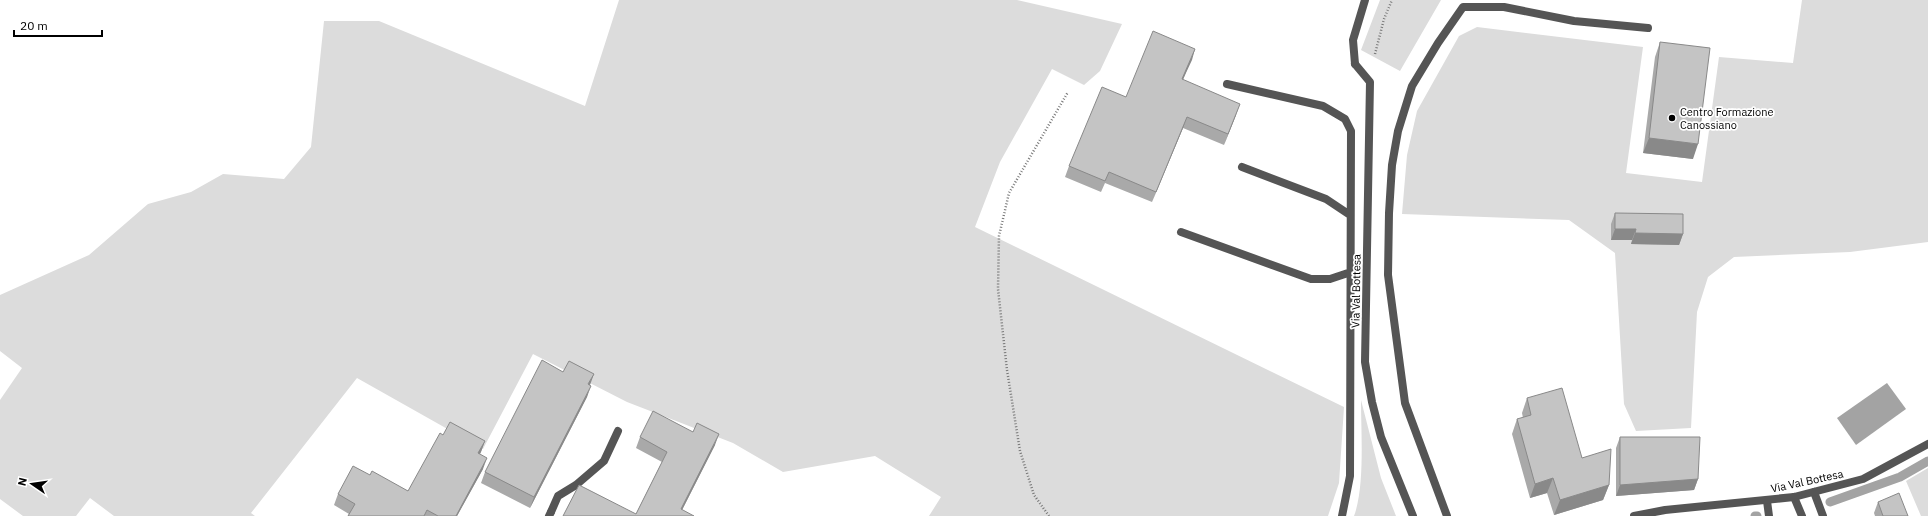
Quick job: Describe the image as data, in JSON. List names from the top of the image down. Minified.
{"streets":{"street":["Via Val Bottesa"]},"places":["Centro Formazione Canossiano"],"scale_bar":"20 m","north":"left"}
